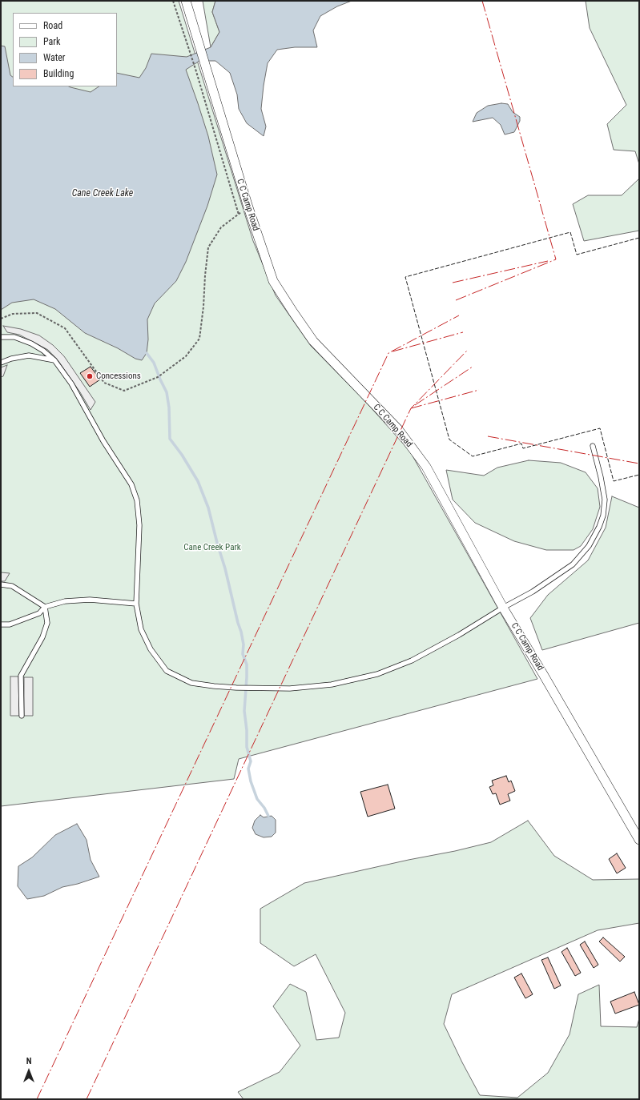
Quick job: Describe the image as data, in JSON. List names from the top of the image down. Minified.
{"streets":{"street":["C C Camp Road"]},"water":["Cane Creek Lake"],"parks":["Cane Creek Park"],"places":["Concessions"],"legend":["Road","Park","Water","Building"],"north":"top"}
